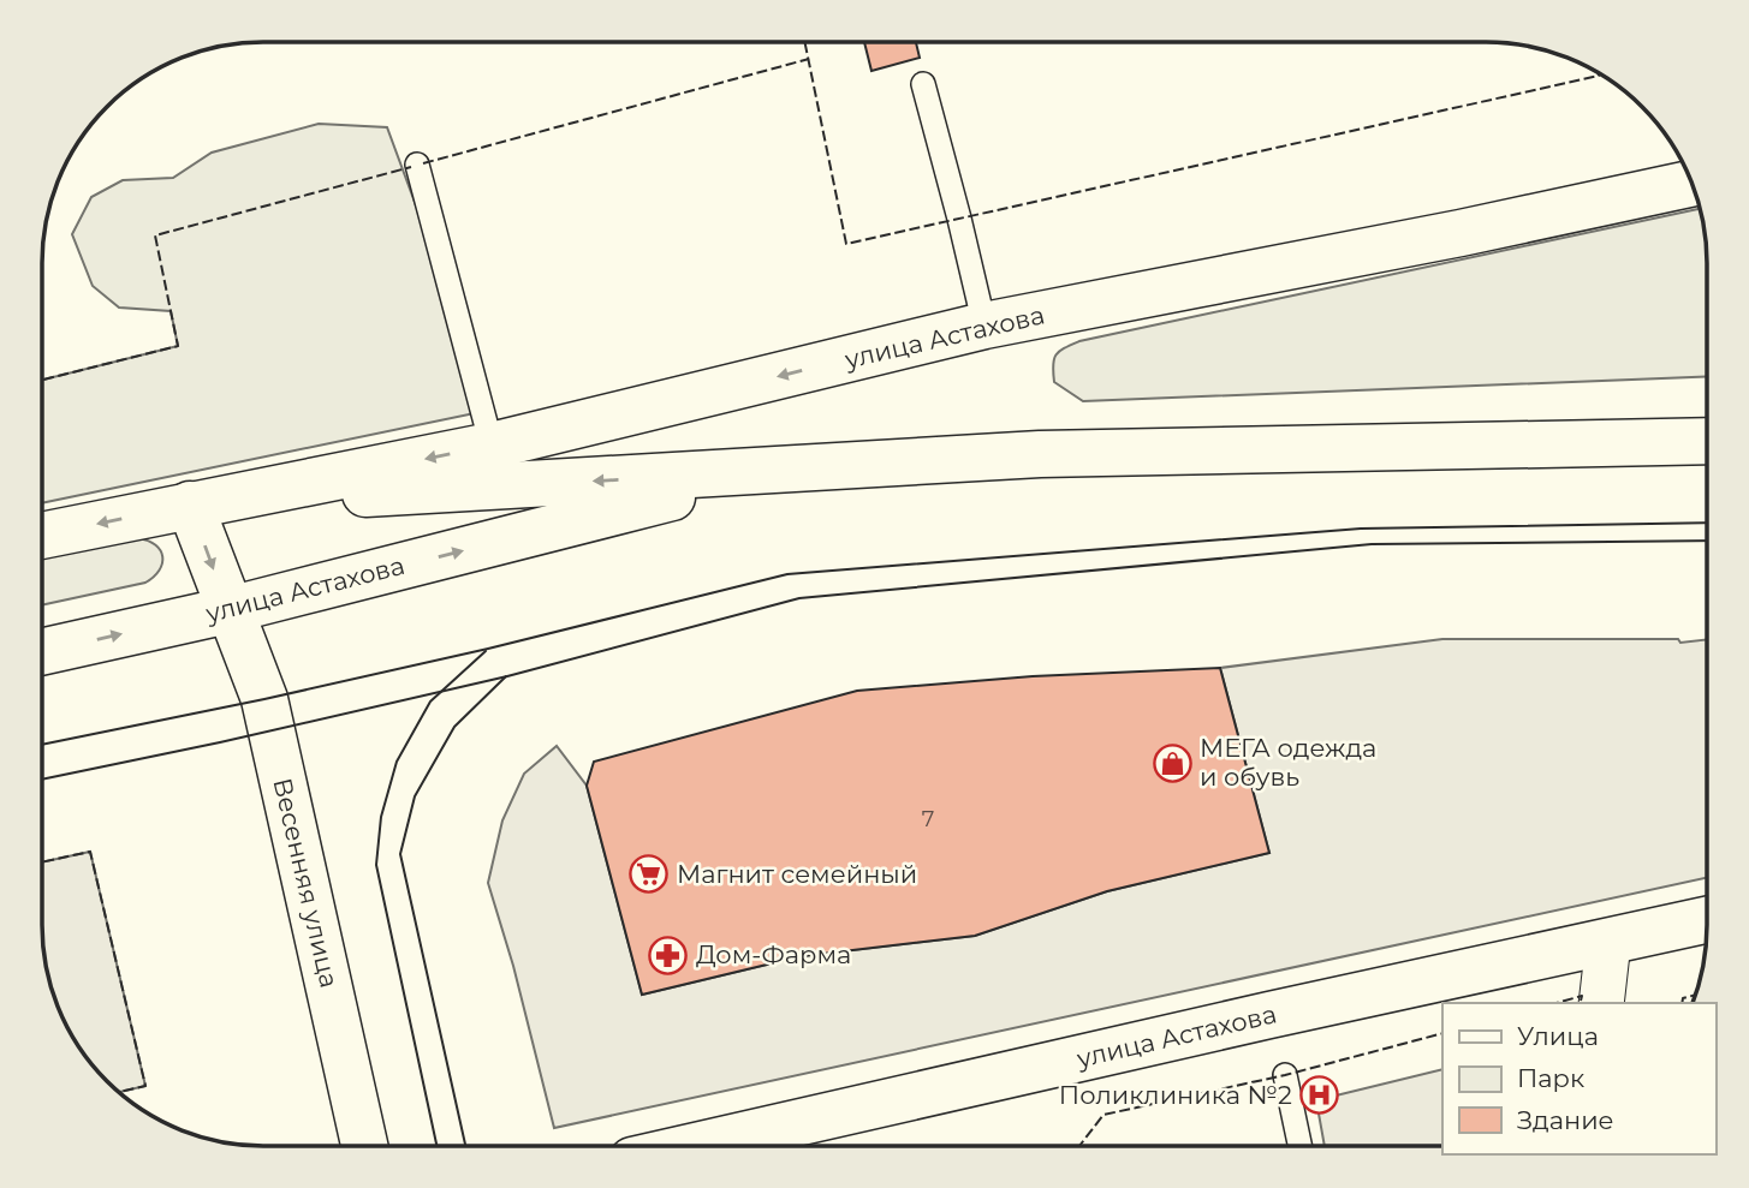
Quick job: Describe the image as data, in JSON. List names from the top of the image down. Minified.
{"streets":{"main road":["улица Астахова","Весенняя улица"]},"crossings":[["улица Астахова","Весенняя улица"]],"places":{"shop":["МЕГА одежда и обувь"],"supermarket":["Магнит семейный"],"pharmacy":["Дом-Фарма"],"hospital":["Поликлиника №2"]},"house_numbers":["7"],"legend":["Улица","Парк","Здание"]}
